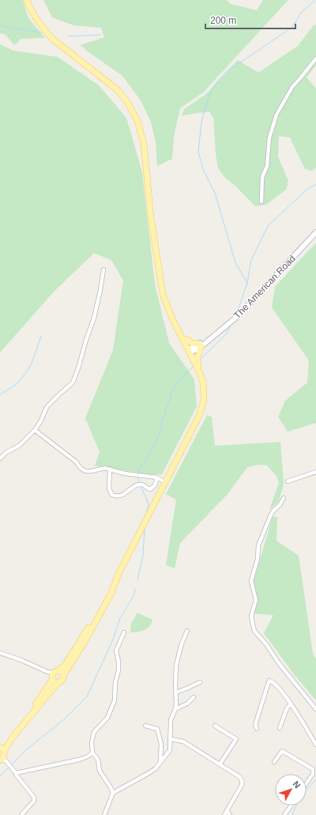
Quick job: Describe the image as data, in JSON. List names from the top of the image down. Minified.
{"streets":{"main road":["The American Road"]},"scale_bar":"200 m","north":"top right"}
